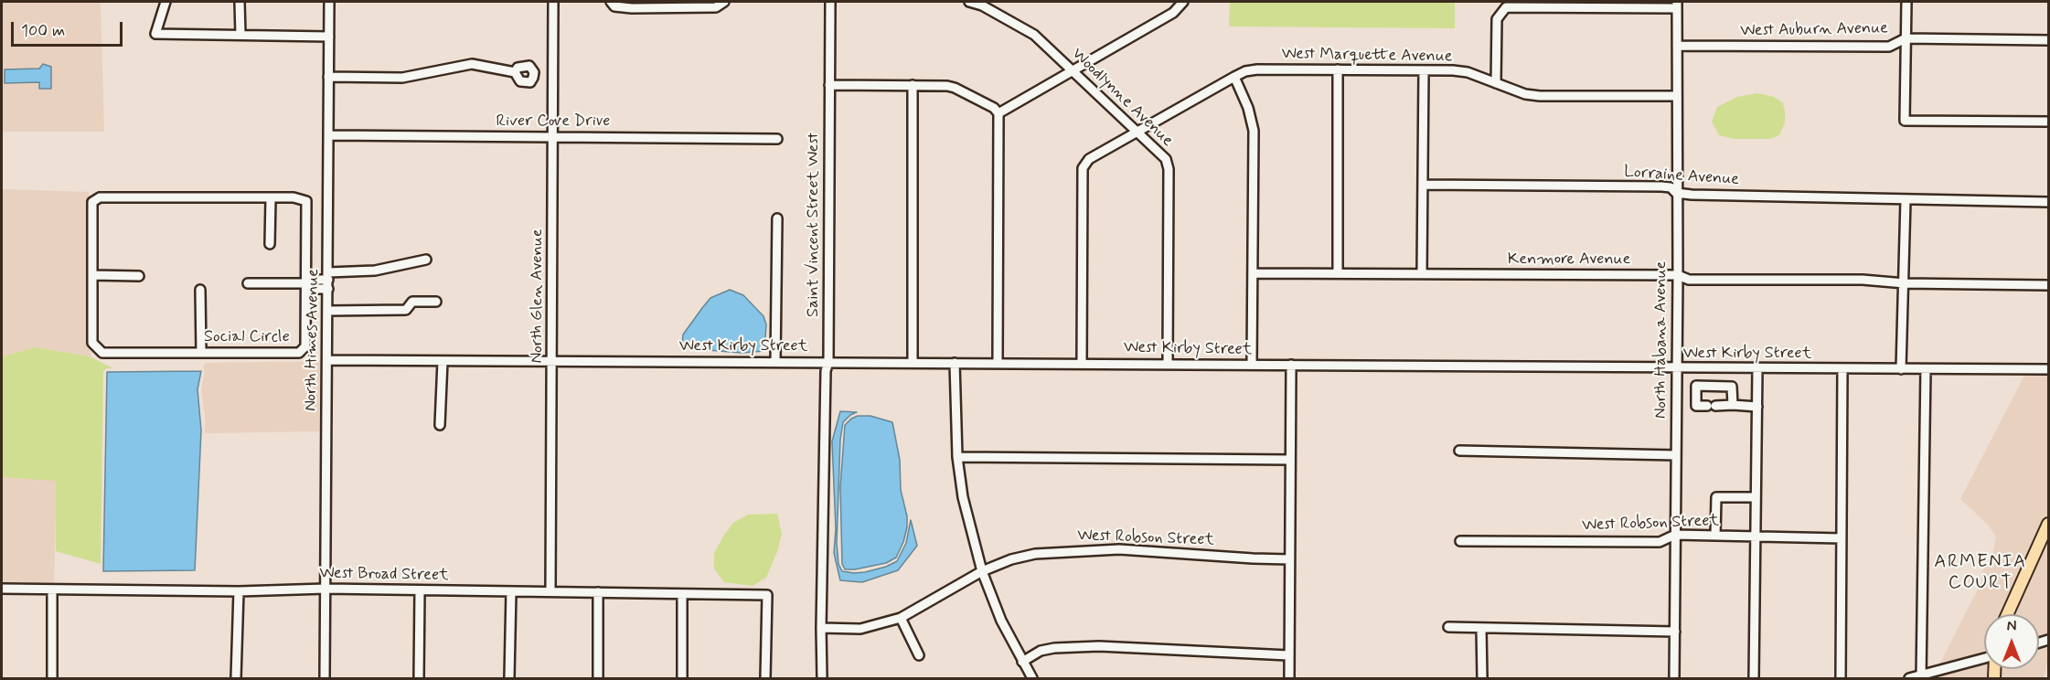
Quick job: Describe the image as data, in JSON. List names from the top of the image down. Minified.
{"streets":{"street":["West Auburn Avenue","West Marquette Avenue","Woodlynne Avenue","River Cove Drive","Lorraine Avenue","Saint Vincent Street West","Kenmore Avenue","North Glen Avenue","Social Circle","North Himes Avenue","North Habana Avenue","West Kirby Street","West Robson Street","West Broad Street"]},"crossings":[["West Auburn Avenue","North Habana Avenue"],["West Marquette Avenue","Woodlynne Avenue"],["West Marquette Avenue","North Habana Avenue"],["West Marquette Avenue","West Kirby Street"],["Woodlynne Avenue","West Kirby Street"],["River Cove Drive","North Glen Avenue"],["River Cove Drive","North Himes Avenue"],["Lorraine Avenue","North Habana Avenue"],["Saint Vincent Street West","West Kirby Street"],["Saint Vincent Street West","West Robson Street"],["Kenmore Avenue","North Habana Avenue"],["North Glen Avenue","West Kirby Street"],["North Glen Avenue","West Broad Street"],["North Himes Avenue","West Kirby Street"],["North Himes Avenue","West Broad Street"],["North Habana Avenue","West Kirby Street"],["North Habana Avenue","West Robson Street"]],"districts":["ARMENIA COURT"],"scale_bar":"100 m","north":"top"}
